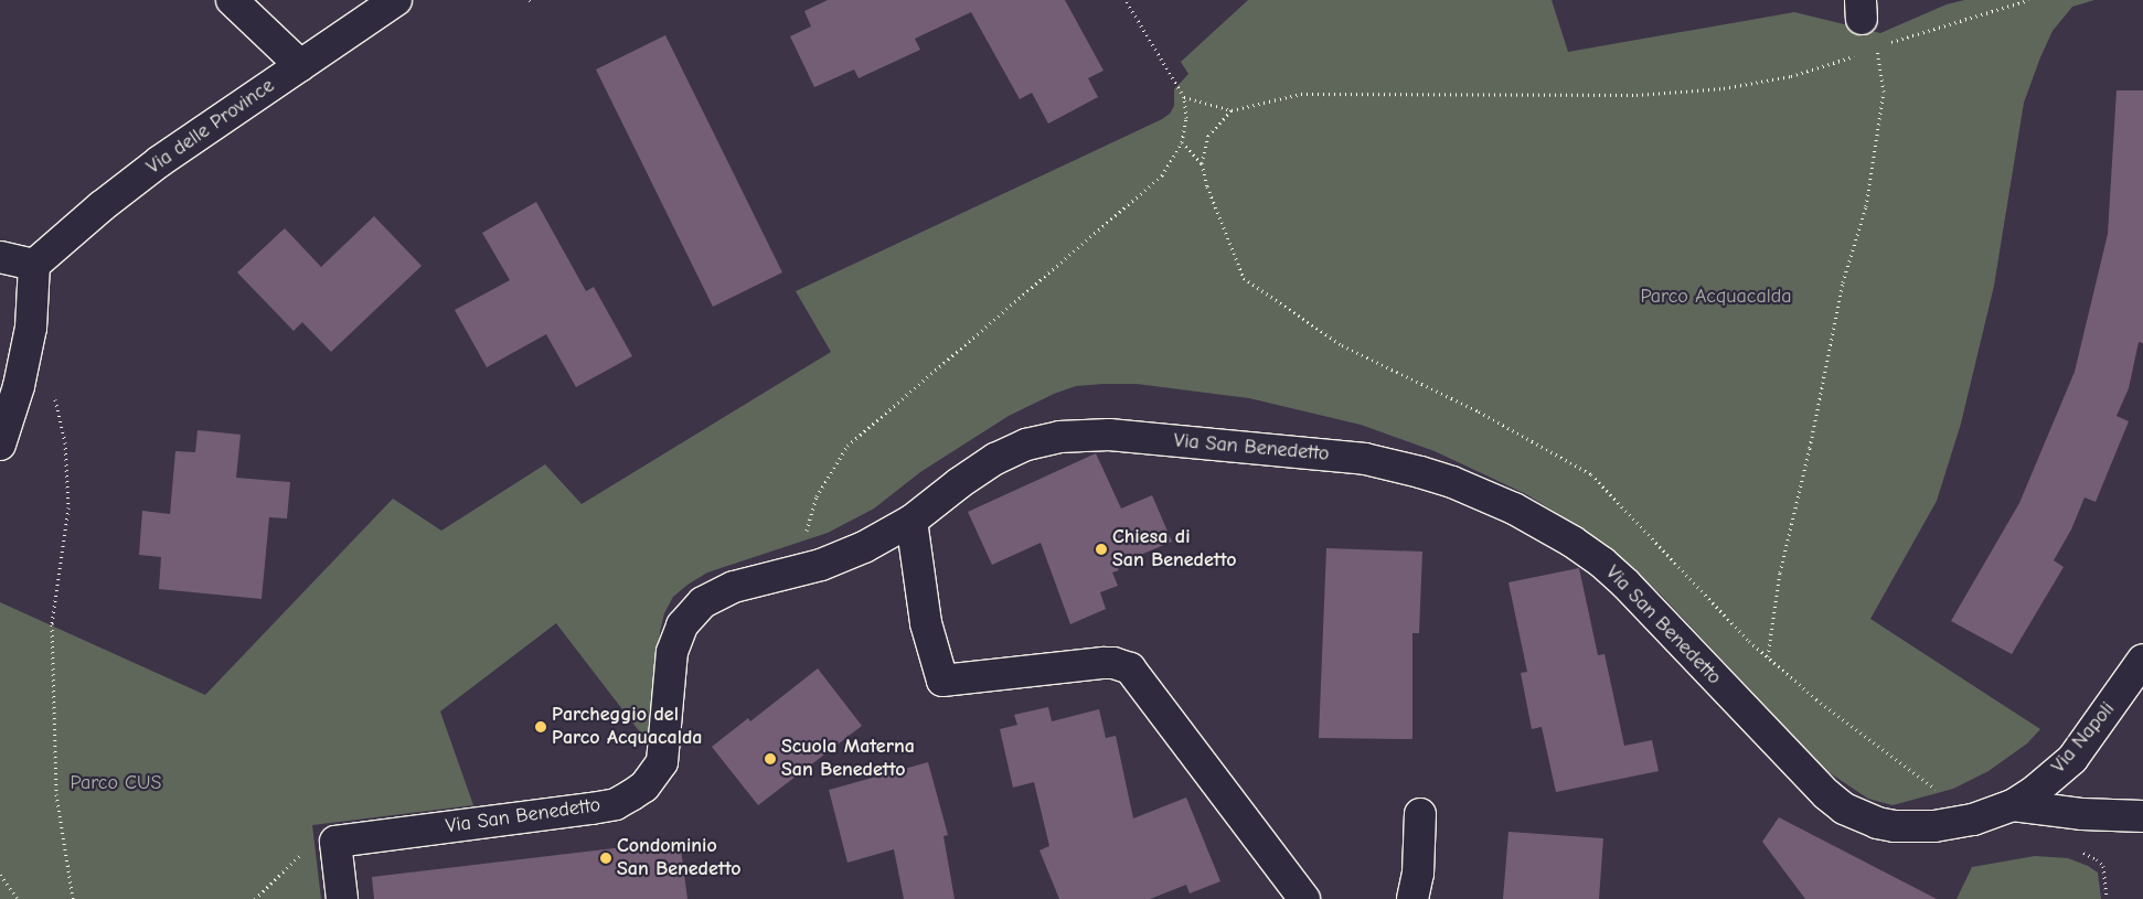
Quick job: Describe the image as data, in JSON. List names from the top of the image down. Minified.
{"streets":{"street":["Via delle Province","Via San Benedetto","Via Napoli"]},"crossings":[["Via San Benedetto","Via Napoli"]],"parks":["Parco Acquacalda","Parco CUS"],"places":["Chiesa di San Benedetto","Parcheggio del Parco Acquacalda","Scuola Materna San Benedetto","Condominio San Benedetto"]}
